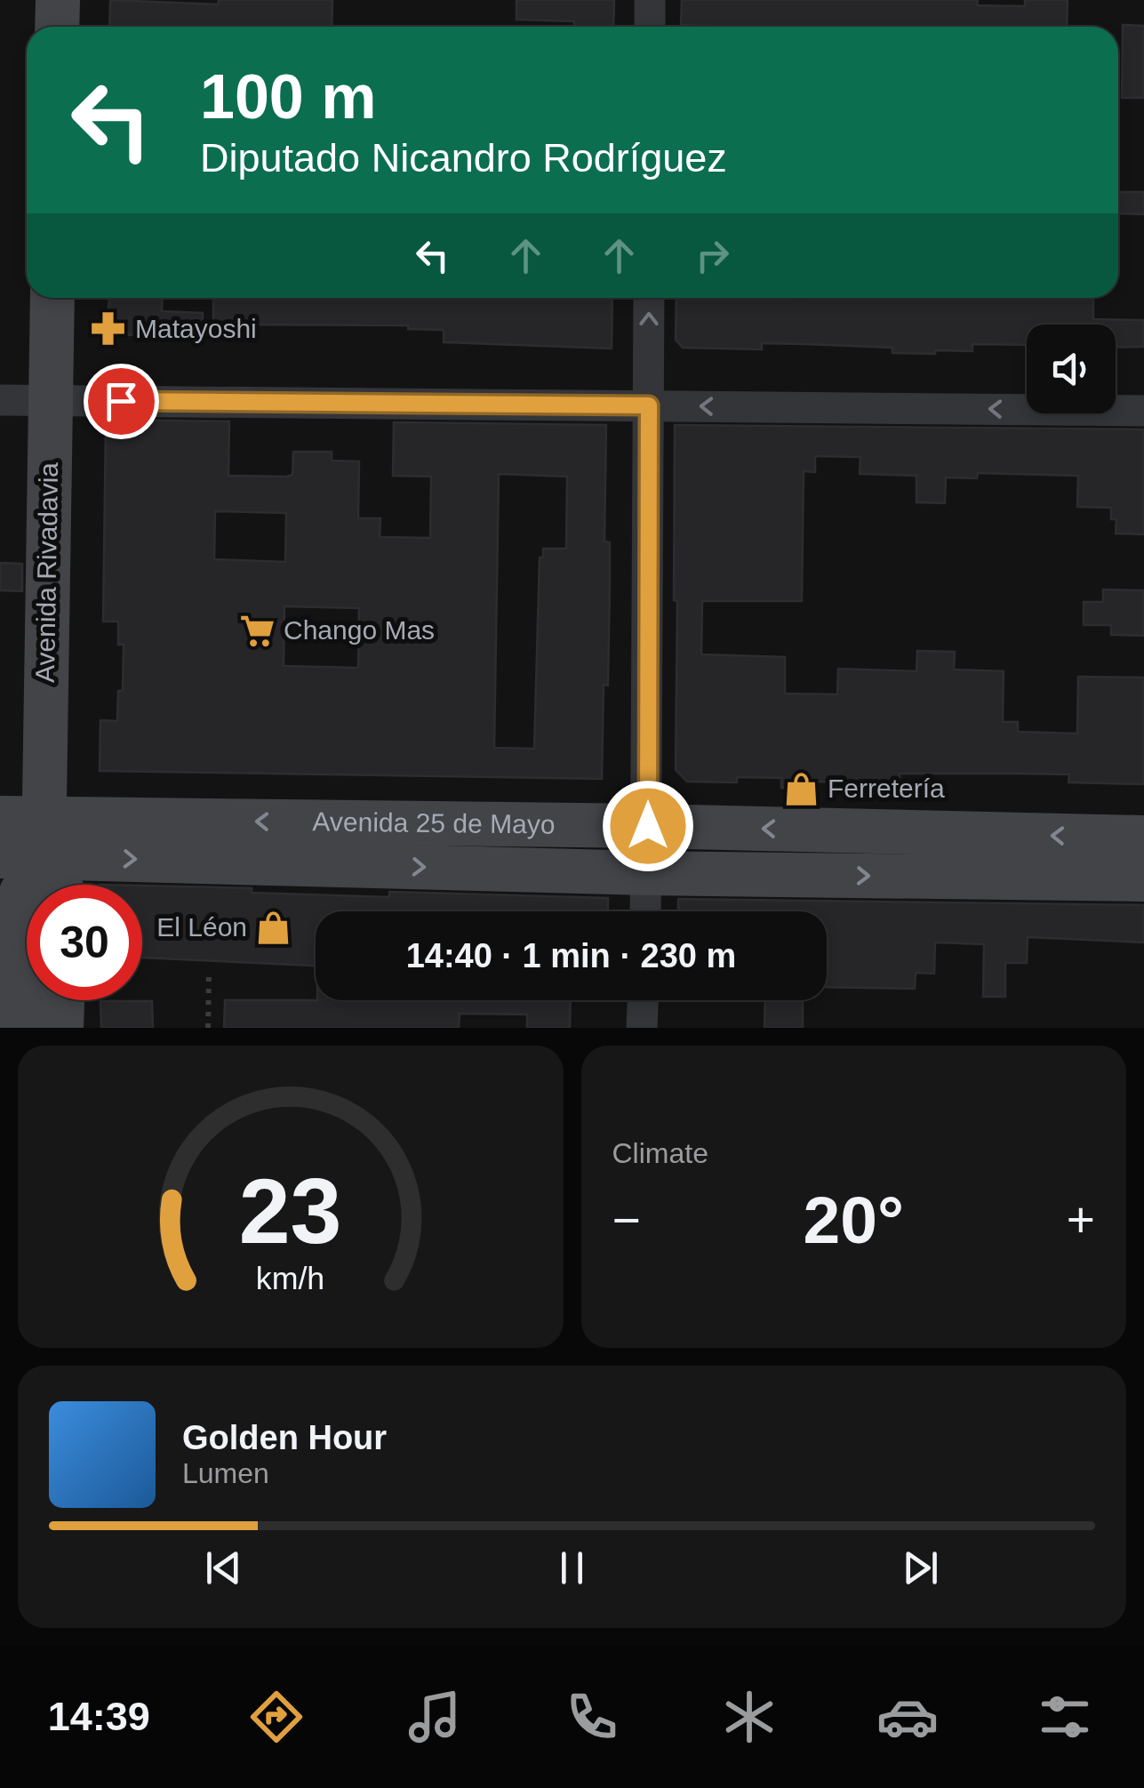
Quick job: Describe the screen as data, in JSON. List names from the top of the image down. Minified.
{"streets":{"main road":["Avenida Rivadavia","Avenida 25 de Mayo"]},"crossings":[["Avenida Rivadavia","Avenida 25 de Mayo"]],"places":{"pharmacy":["Matayoshi"],"supermarket":["Chango Mas"],"shop":["Ferretería","El Léon"]},"page":{"turn":["100 m","Diputado Nicandro Rodríguez"],"limit":"30","trip":"14:40 · 1 min · 230 m","tile":"Climate","heat":["−","20°","+"],"song":["Golden Hour","Lumen"],"tabs":"14:39","gauge":["23","km/h"]}}
